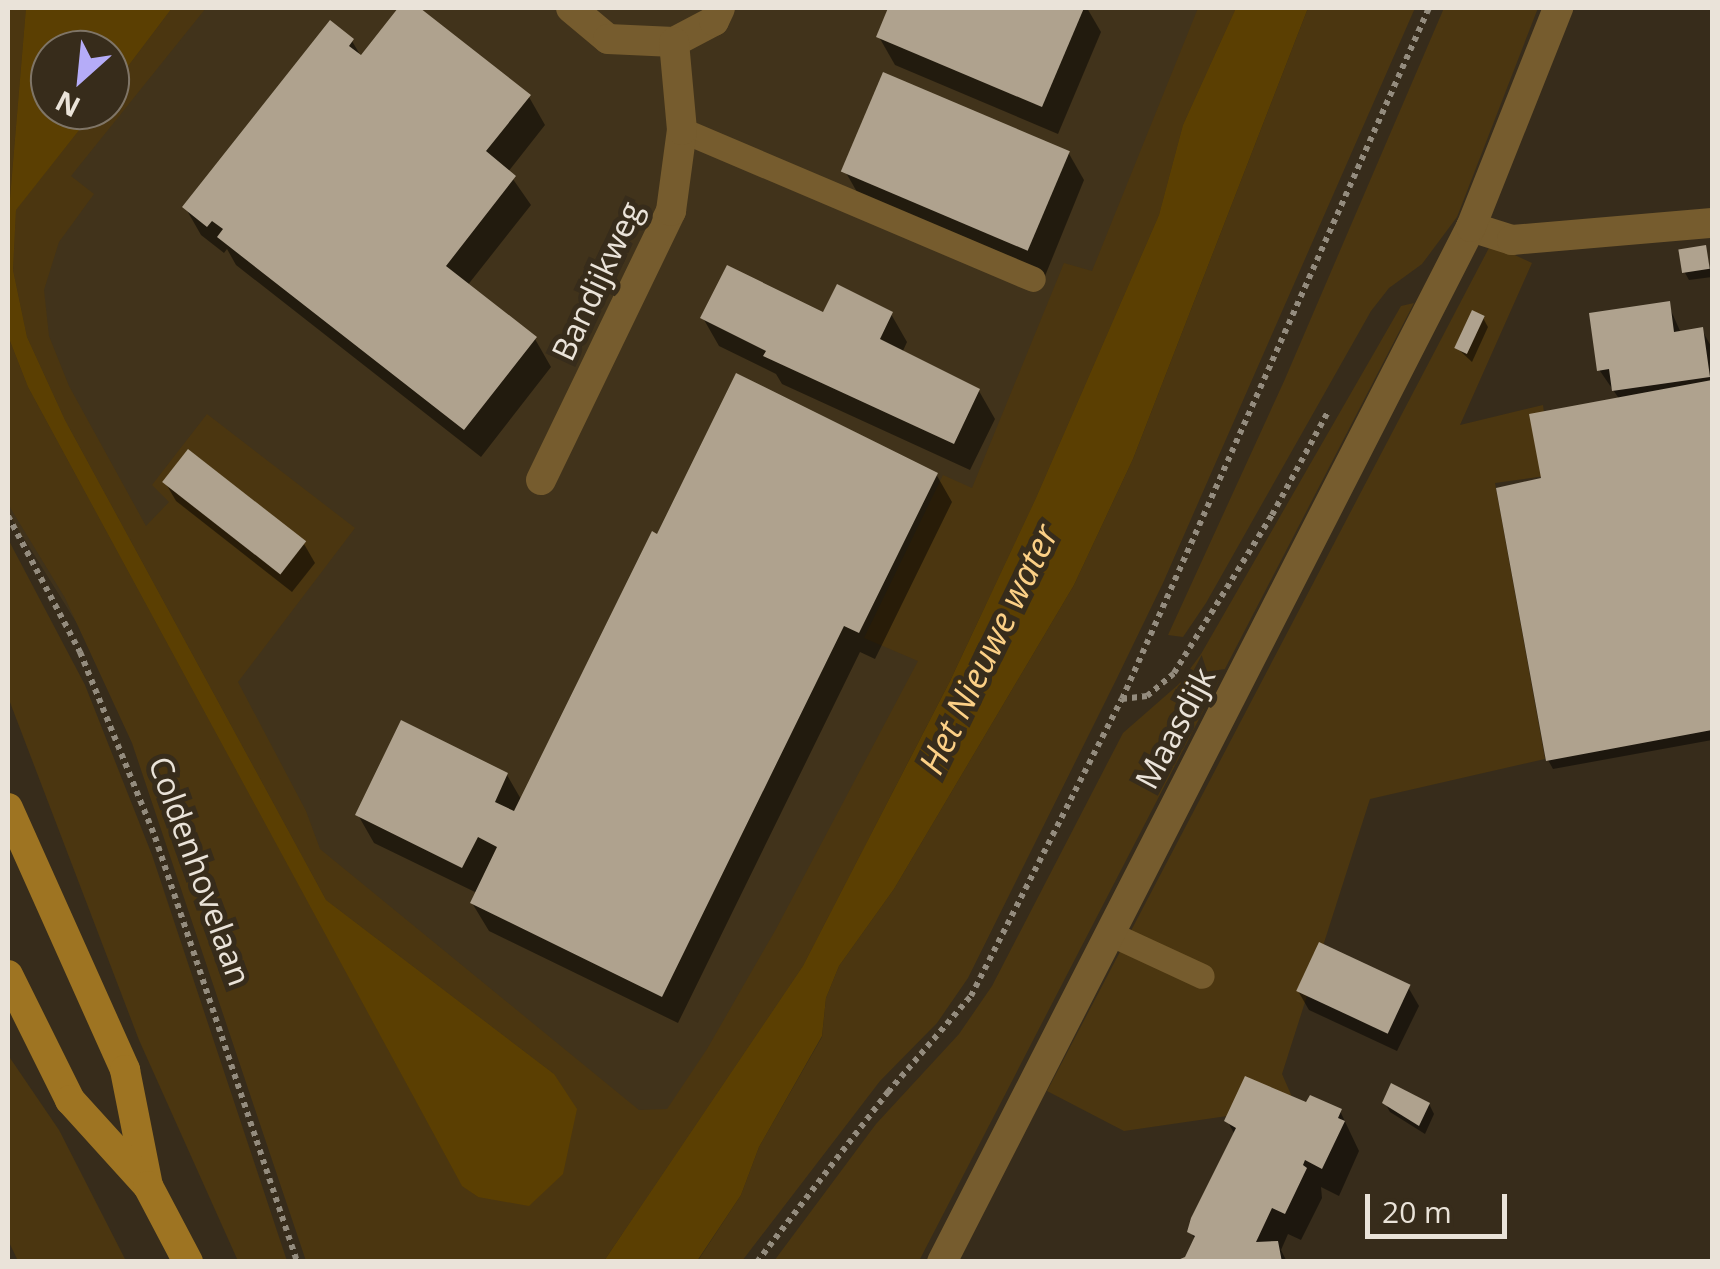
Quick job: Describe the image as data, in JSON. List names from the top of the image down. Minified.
{"streets":{"street":["Bandijkweg","Maasdijk"],"path":["Coldenhovelaan"]},"water":["Het Nieuwe water"],"scale_bar":"20 m","north":"bottom left"}
